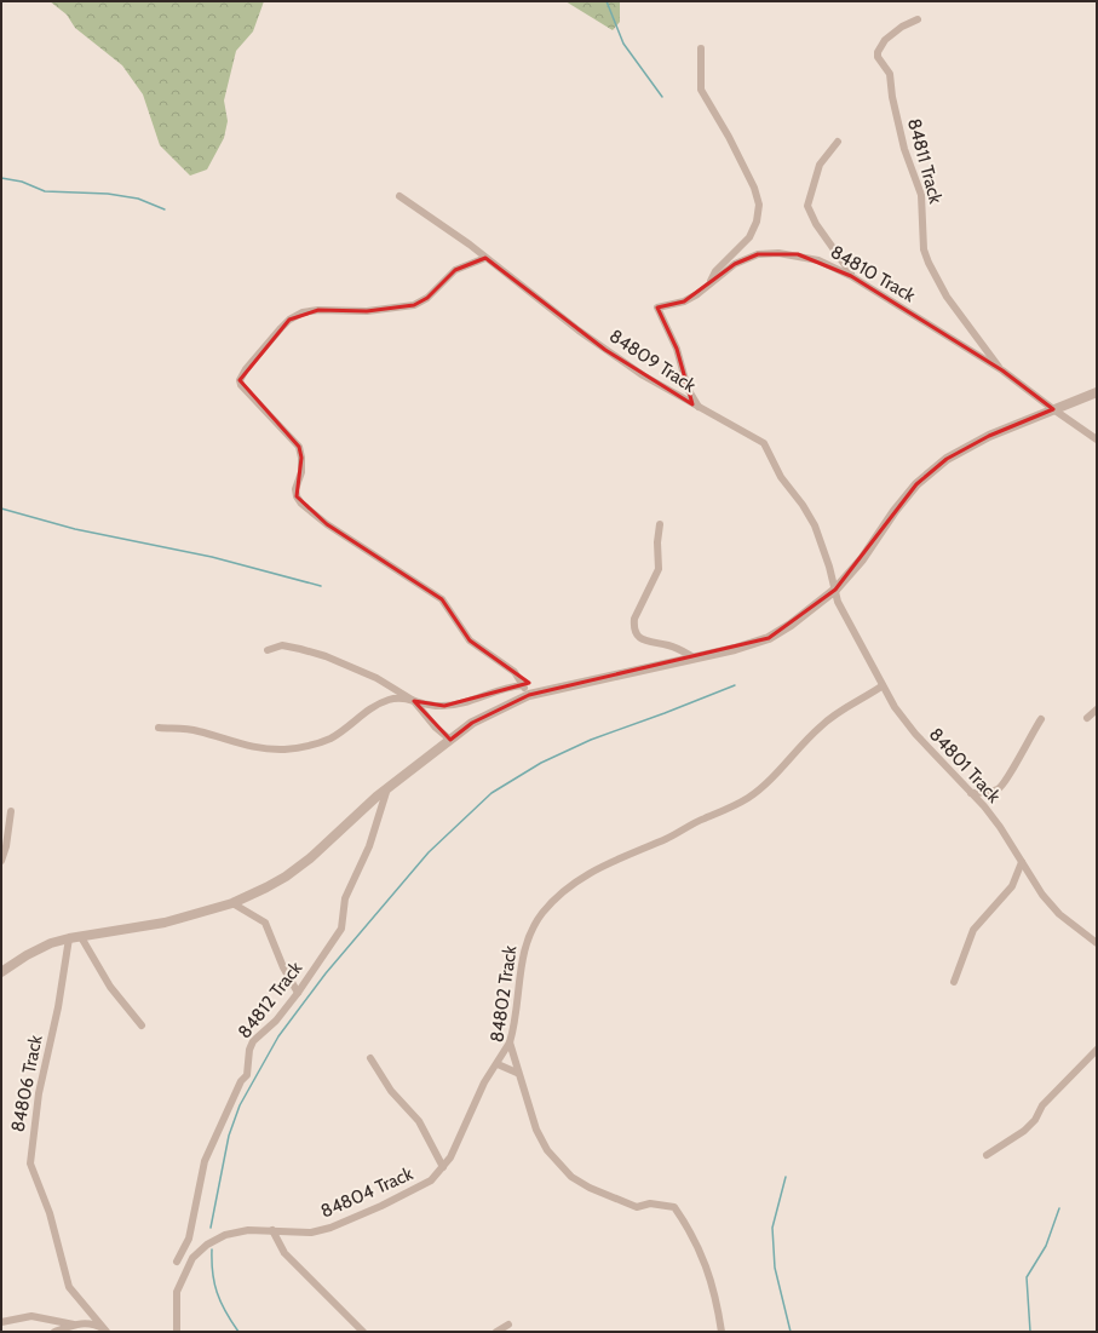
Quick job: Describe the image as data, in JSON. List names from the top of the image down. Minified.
{"streets":{"street":["84811 Track","84810 Track","84809 Track","84801 Track","84802 Track","84812 Track","84806 Track","84804 Track"]},"crossings":[["84811 Track","84810 Track"],["84810 Track","84809 Track"],["84809 Track","84801 Track"],["84801 Track","84802 Track"],["84802 Track","84804 Track"]]}
